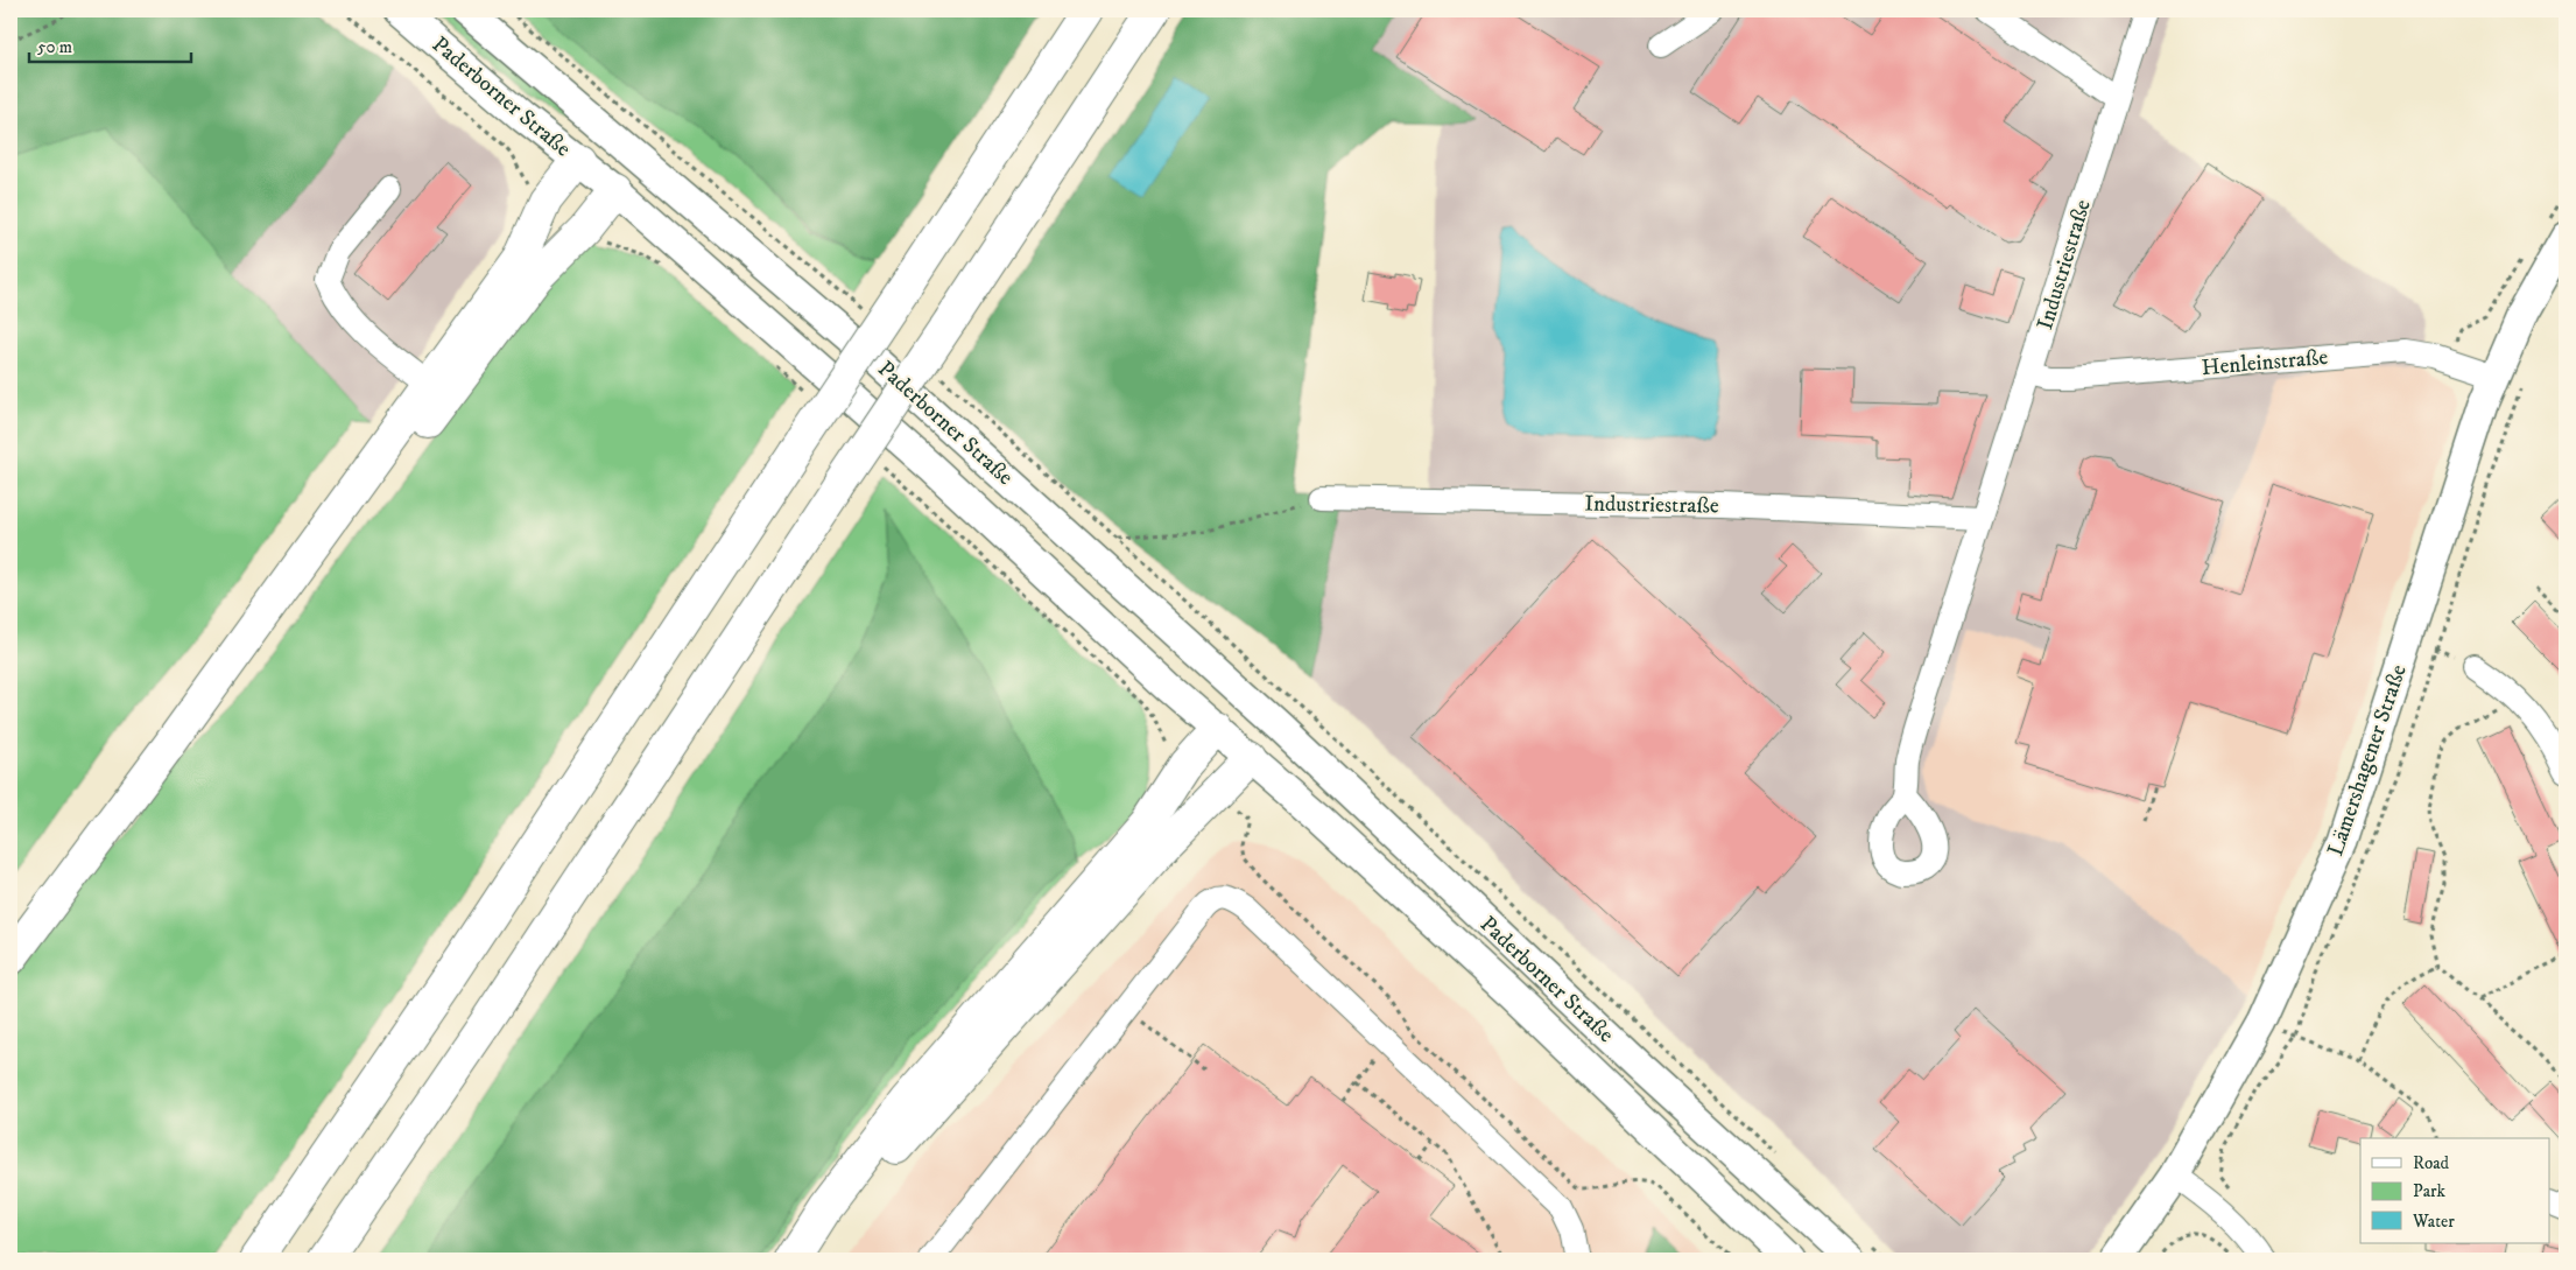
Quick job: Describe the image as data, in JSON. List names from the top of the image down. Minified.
{"streets":{"main road":["Paderborner Straße","Lämershagener Straße"],"street":["Industriestraße","Henleinstraße"]},"crossings":[["Industriestraße","Henleinstraße"],["Henleinstraße","Lämershagener Straße"]],"legend":["Road","Park","Water"],"scale_bar":"50 m"}
